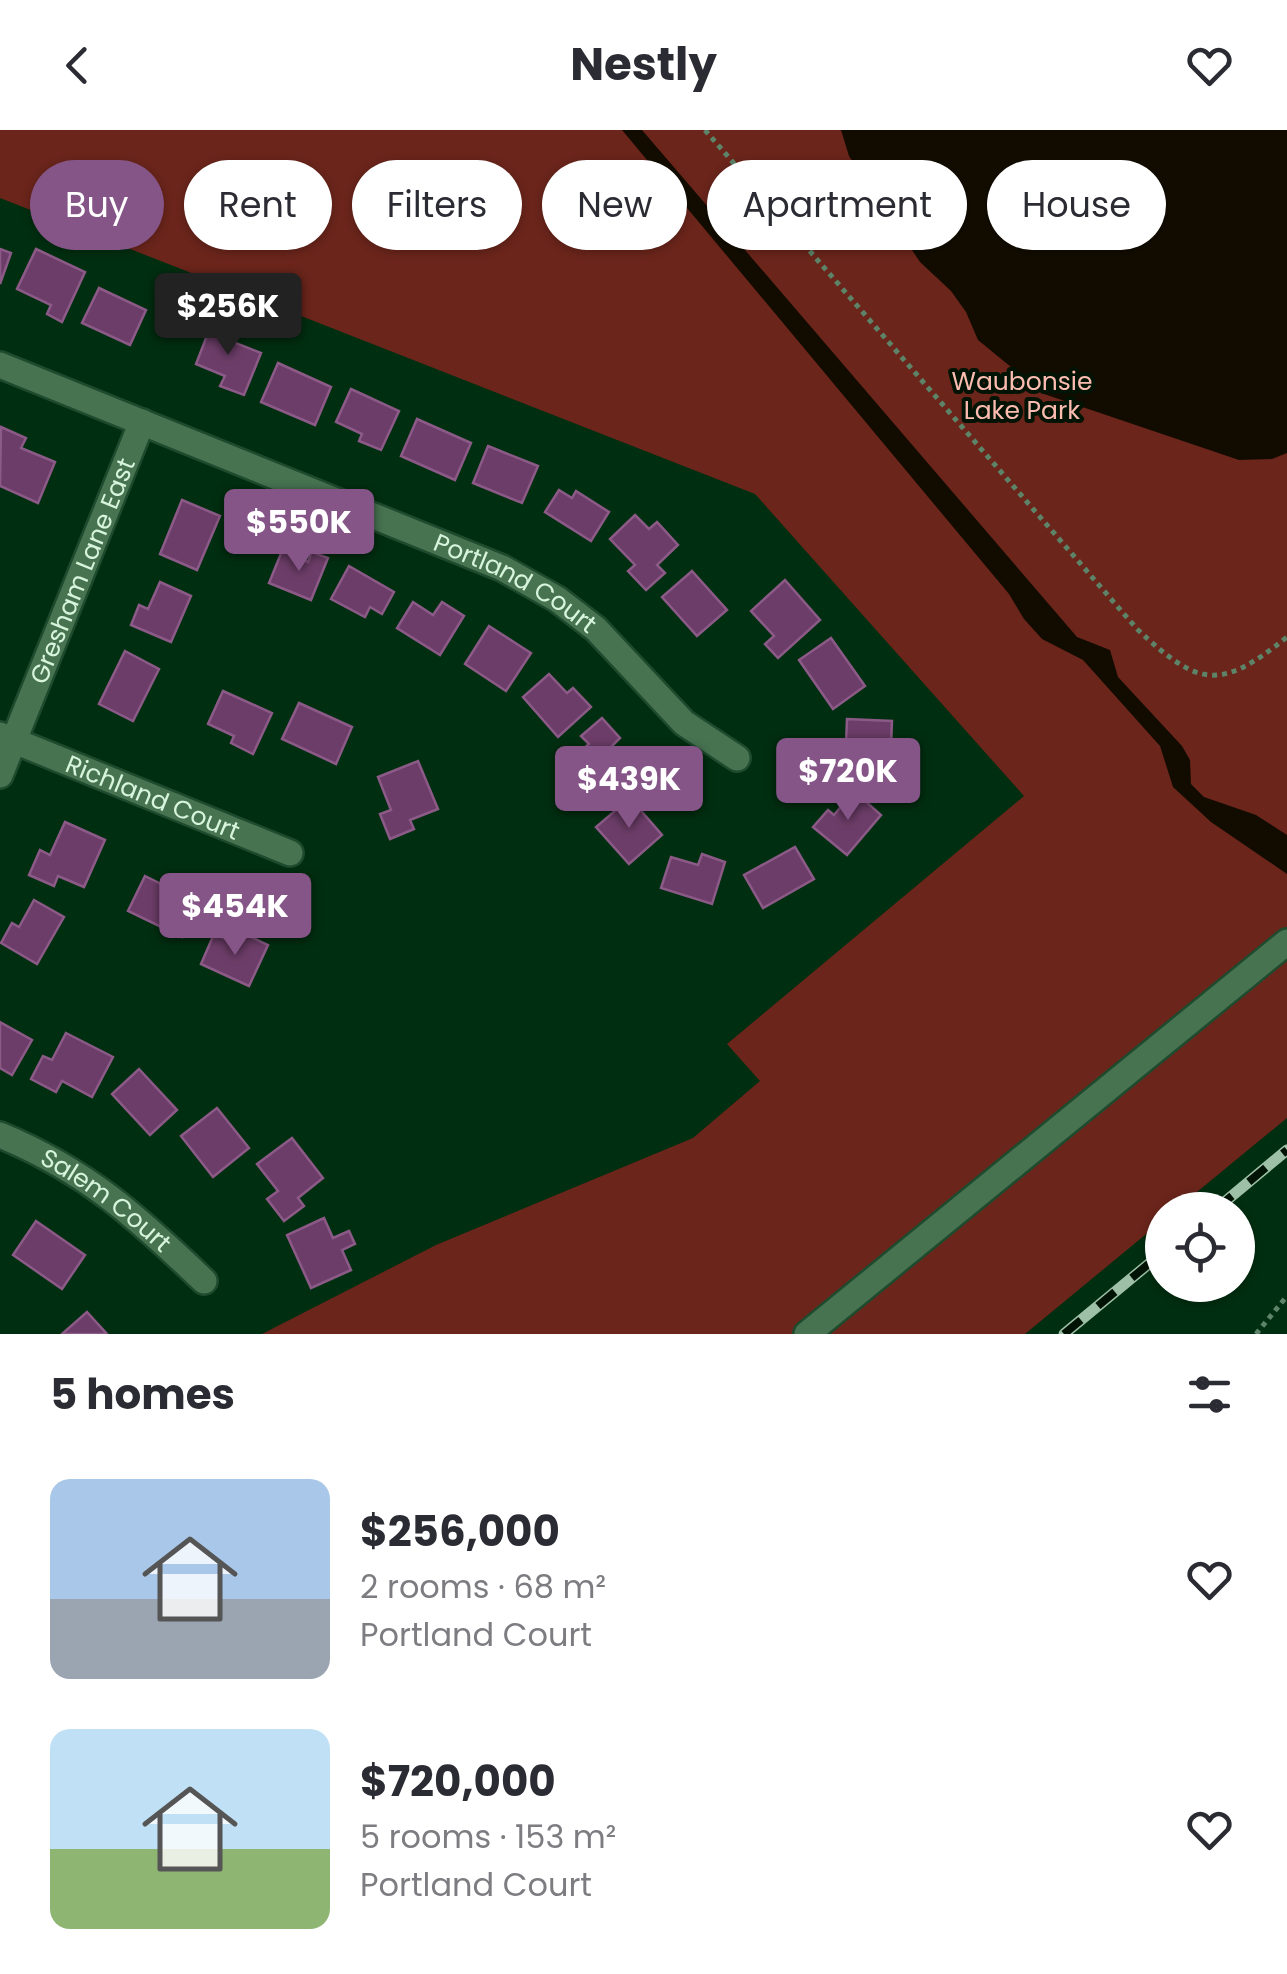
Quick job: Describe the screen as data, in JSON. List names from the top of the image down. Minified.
{"streets":{"street":["Gresham Lane East","Portland Court","Richland Court","Salem Court"]},"crossings":[["Gresham Lane East","Portland Court"],["Gresham Lane East","Richland Court"]],"parks":["Waubonsie Lake Park"],"page":{"header":"Nestly","chip":["Buy","Rent","Filters","New","Apartment","House"],"price":["$256K","$550K","$720K","$439K","$454K"],"heading":"5 homes","list":[{"name":"$256,000","note":"2 rooms · 68 m² · Portland Court"},{"name":"$720,000","note":"5 rooms · 153 m² · Portland Court"}]}}
